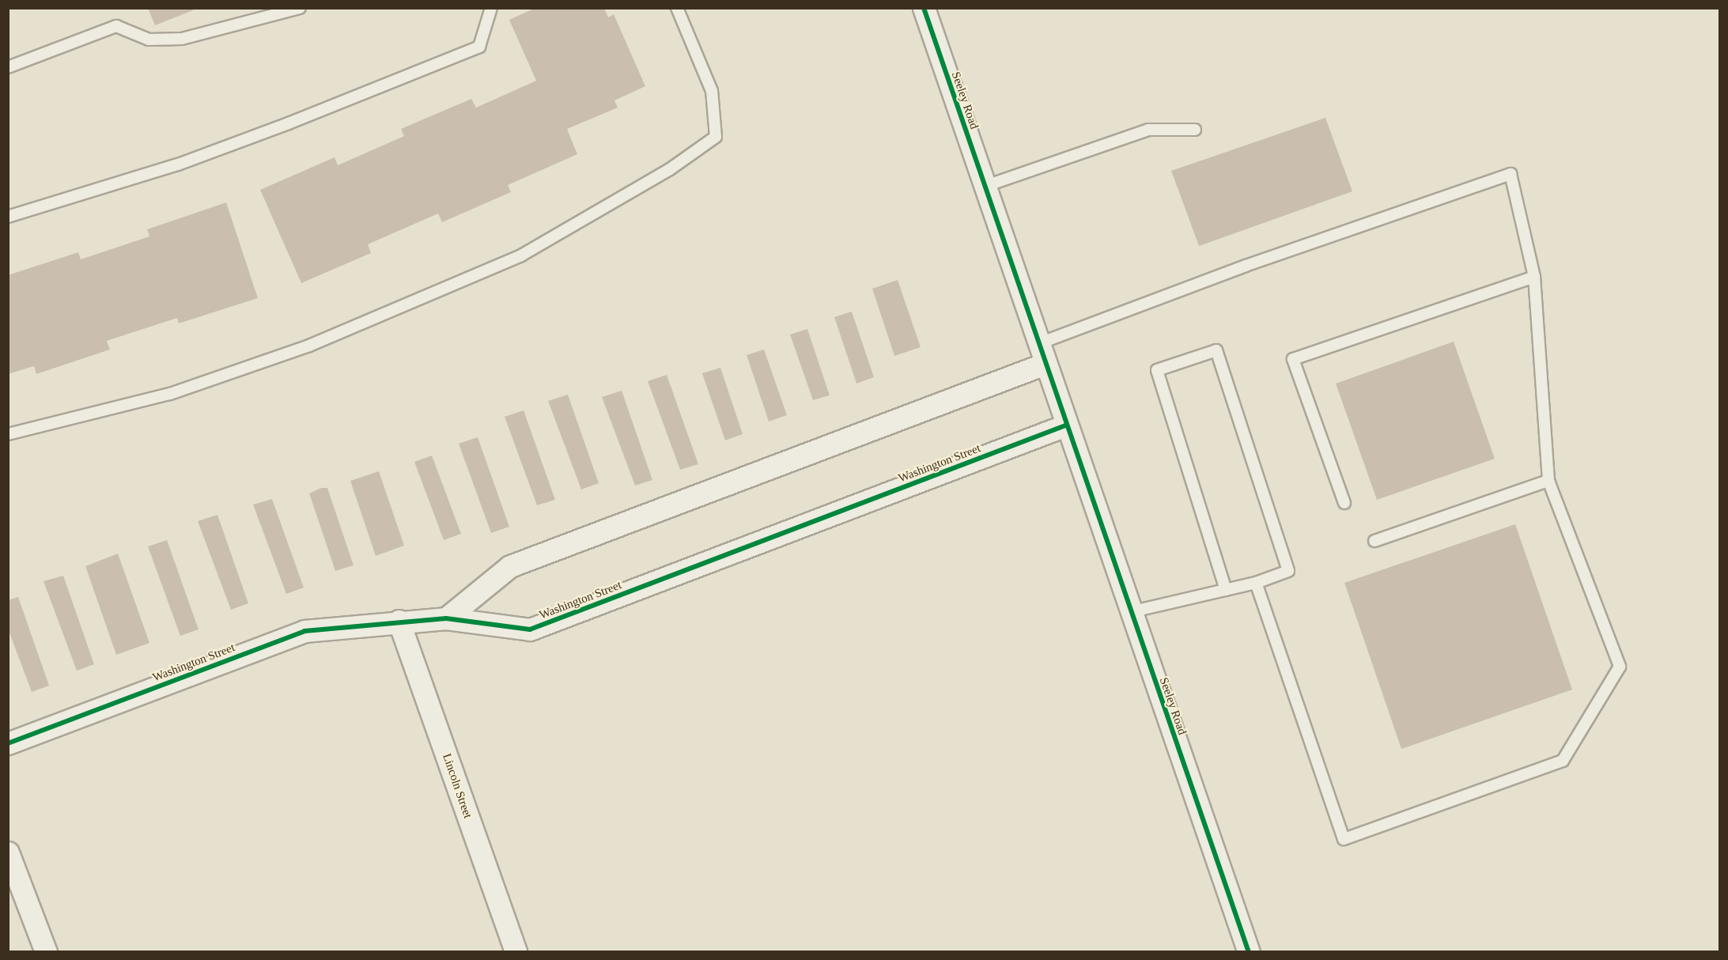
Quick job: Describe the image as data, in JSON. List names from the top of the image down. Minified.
{"streets":{"street":["Seeley Road","Washington Street","Lincoln Street"]},"crossings":[["Seeley Road","Washington Street"],["Washington Street","Lincoln Street"]]}
